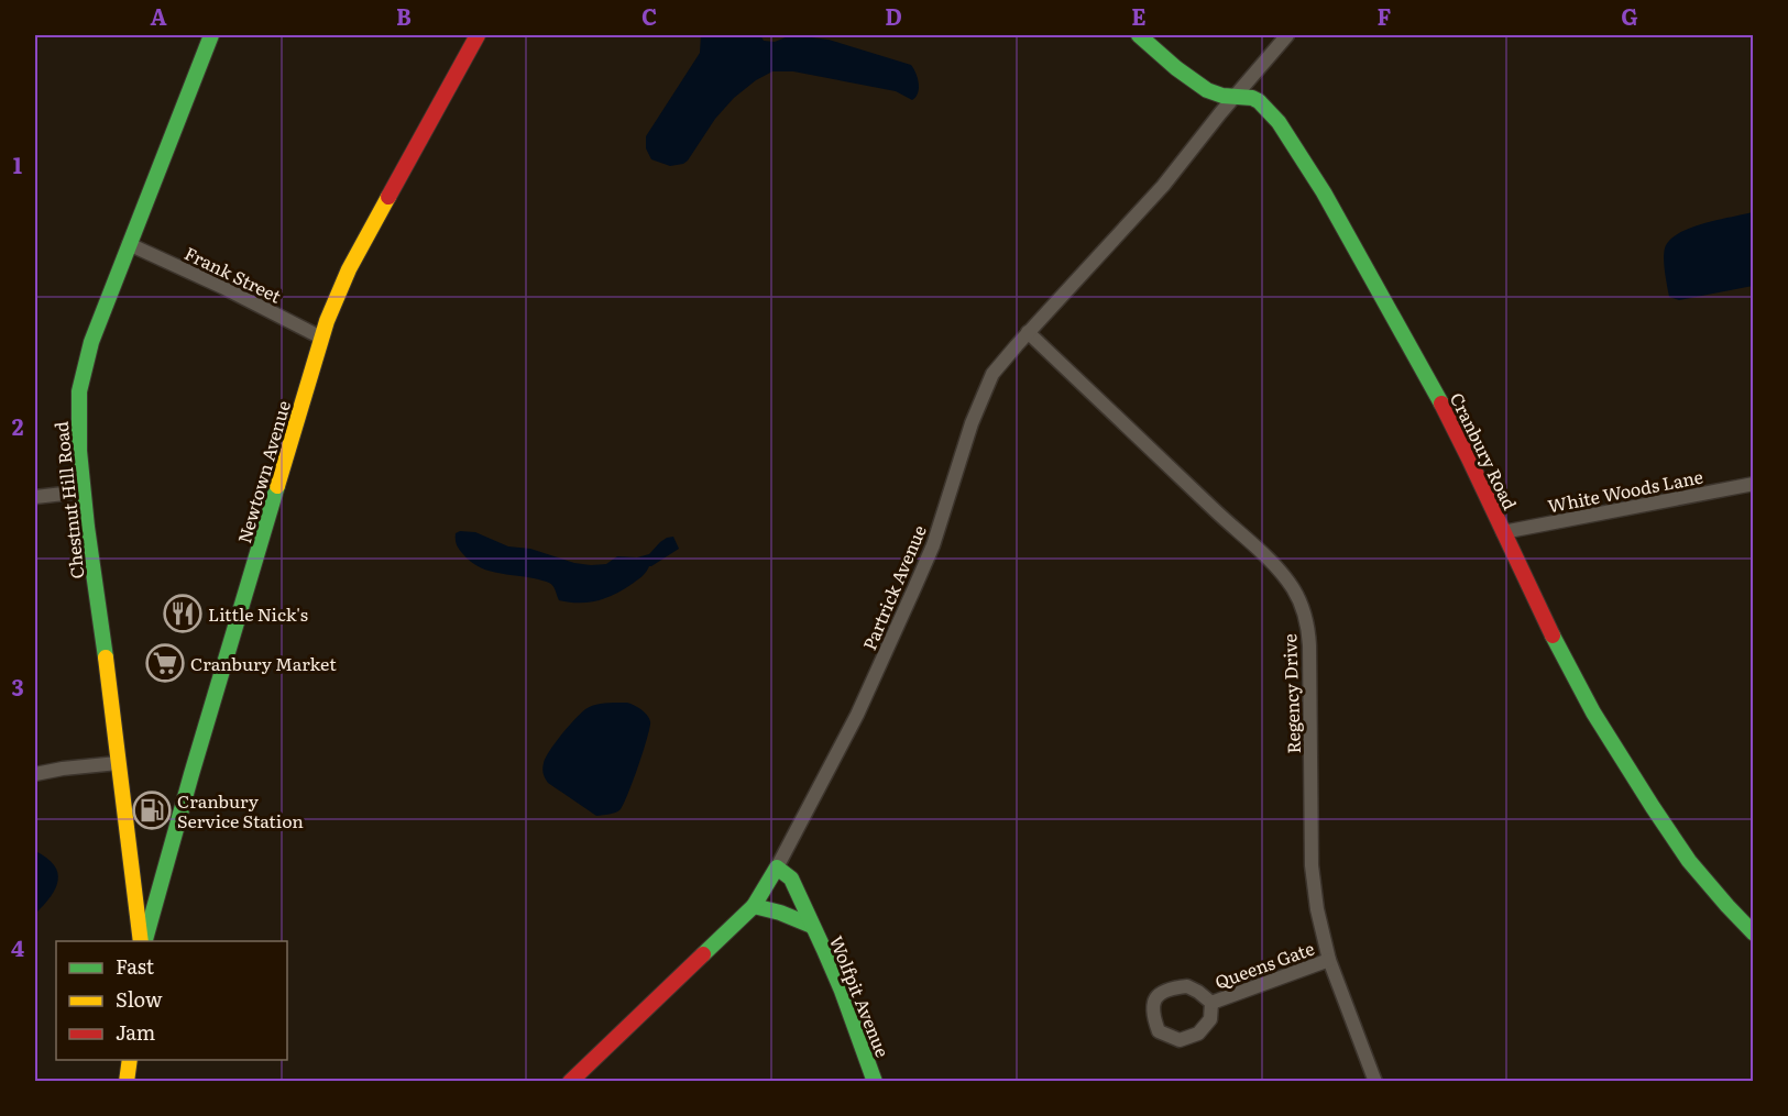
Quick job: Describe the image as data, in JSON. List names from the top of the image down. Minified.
{"streets":{"street":["Frank Street","Cranbury Road","Newtown Avenue","White Woods Lane","Chestnut Hill Road","Partrick Avenue","Regency Drive","Queens Gate","Wolfpit Avenue"]},"crossings":[["Frank Street","Newtown Avenue"],["Frank Street","Chestnut Hill Road"],["Cranbury Road","White Woods Lane"],["Cranbury Road","Partrick Avenue"],["Partrick Avenue","Regency Drive"],["Partrick Avenue","Wolfpit Avenue"],["Regency Drive","Queens Gate"]],"places":{"restaurant":["Little Nick's"],"supermarket":["Cranbury Market"],"fuel station":["Cranbury Service Station"]},"legend":["Fast","Slow","Jam"],"grid":{"columns":["A","B","C","D","E","F","G"],"rows":["1","2","3","4"]}}
